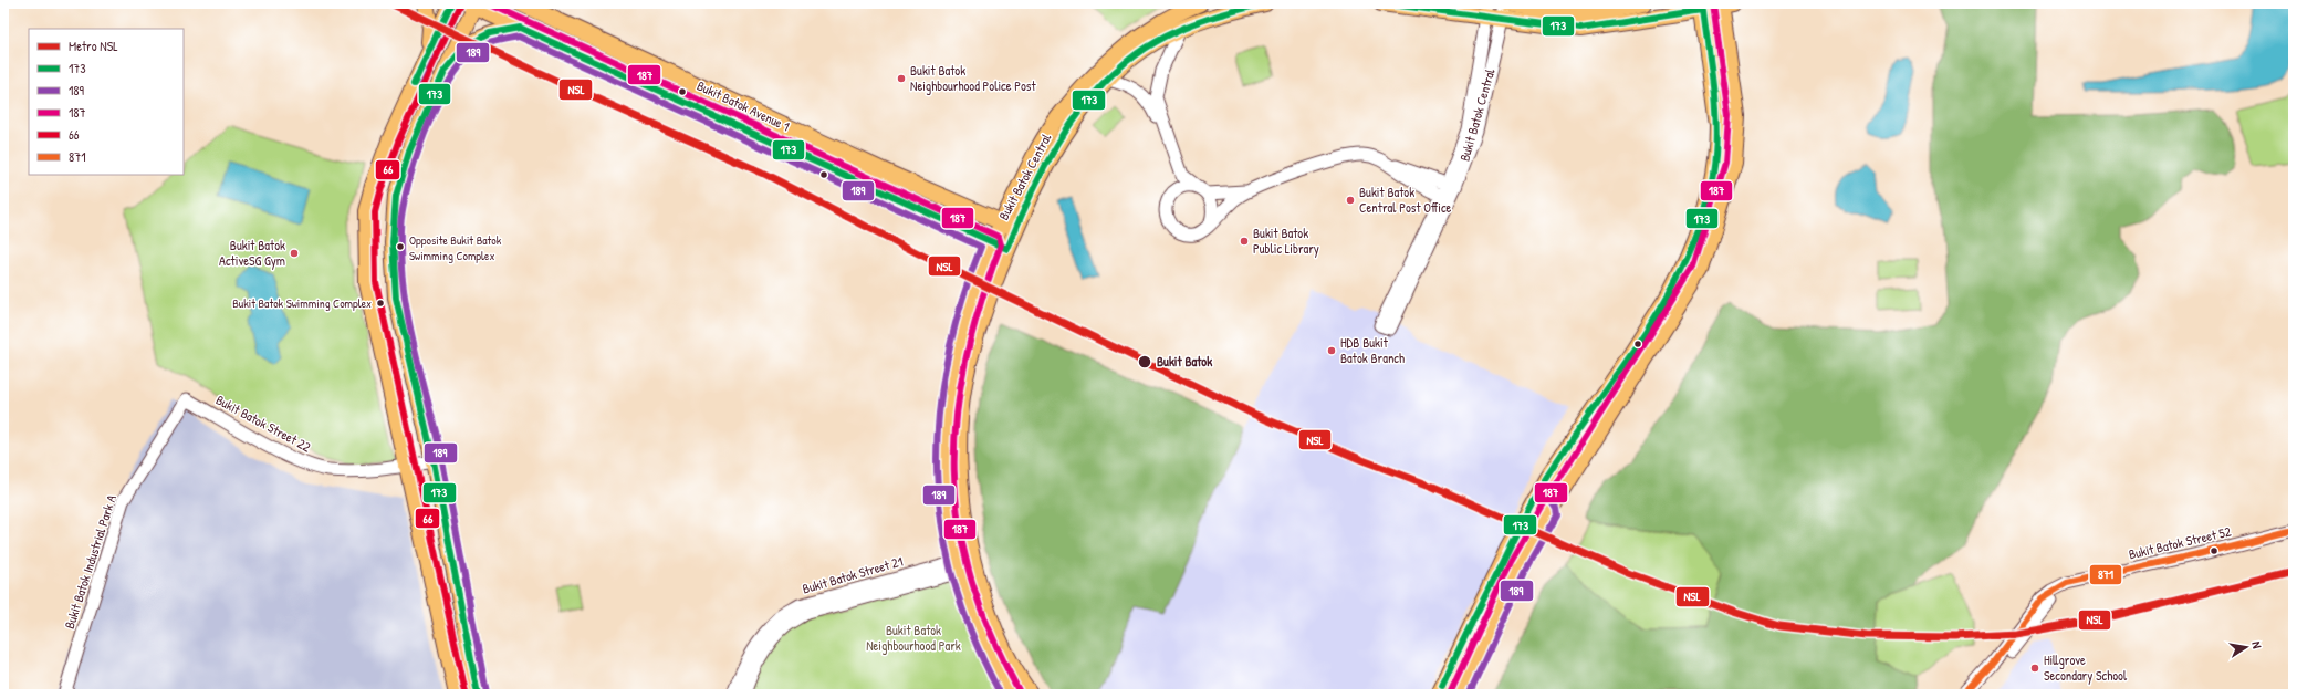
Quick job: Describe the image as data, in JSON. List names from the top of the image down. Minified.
{"streets":{"main road":["Bukit Batok Avenue 1","Bukit Batok Central"],"street":["Bukit Batok Street 22","Bukit Batok Street 52","Bukit Batok Industrial Park A","Bukit Batok Street 21"]},"crossings":[["Bukit Batok Avenue 1","Bukit Batok Central"],["Bukit Batok Central","Bukit Batok Street 21"],["Bukit Batok Street 22","Bukit Batok Industrial Park A"]],"parks":["Bukit Batok Neighbourhood Park"],"places":["Bukit Batok Neighbourhood Police Post","Bukit Batok Central Post Office","Bukit Batok Public Library","Opposite Bukit Batok Swimming Complex","Bukit Batok ActiveSG Gym","Bukit Batok Swimming Complex","HDB Bukit Batok Branch","Bukit Batok","Hillgrove Secondary School"],"lines":["metro line NSL","transit line 173","transit line 187","transit line 189","transit line 66","transit line 871"],"legend":["Metro NSL","173","189","187","66","871"],"north":"right"}
